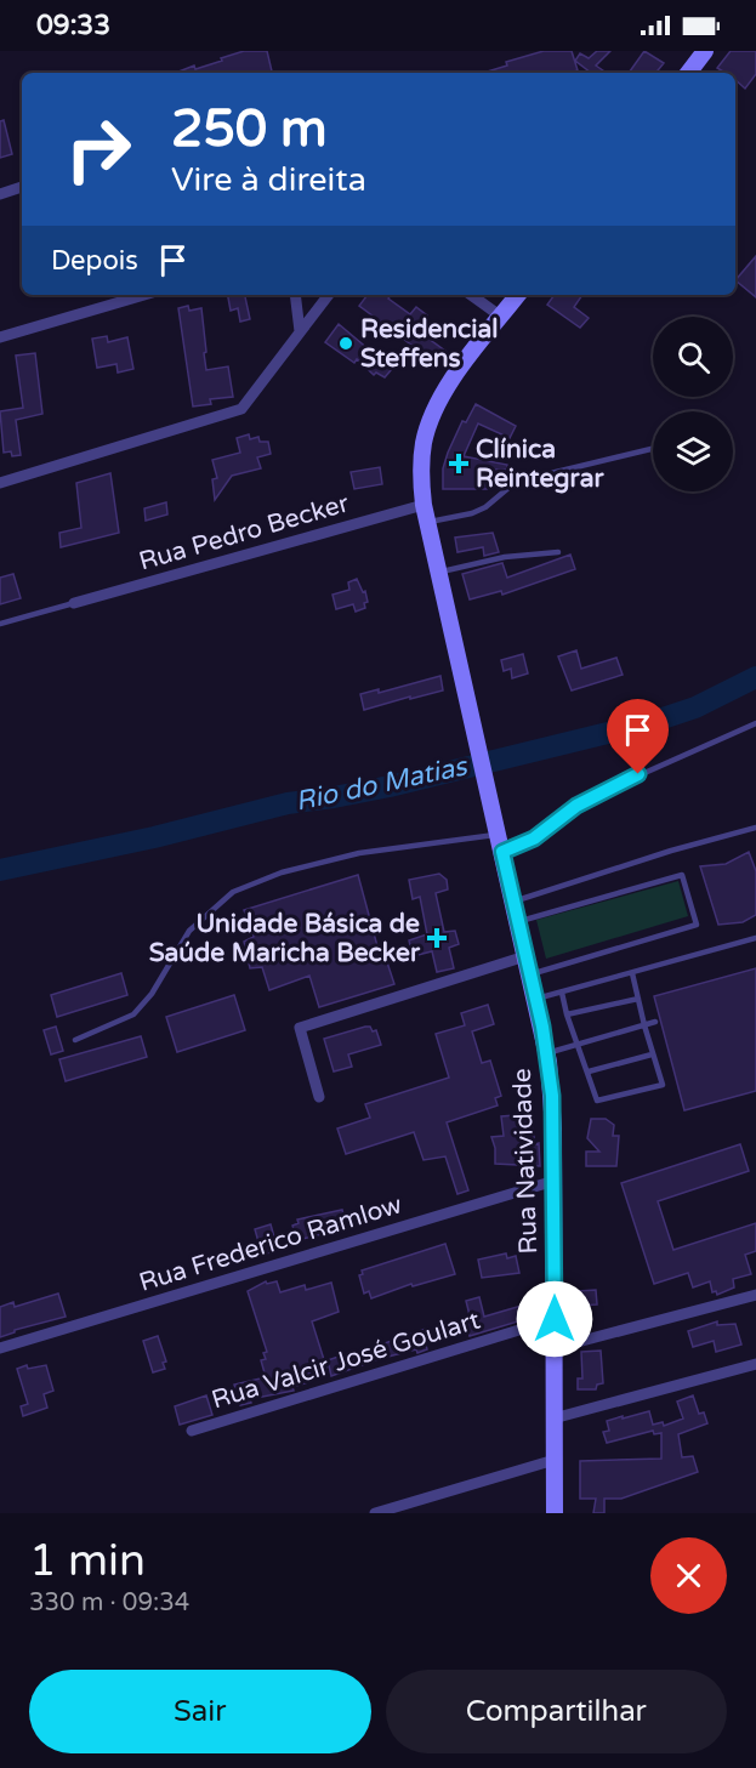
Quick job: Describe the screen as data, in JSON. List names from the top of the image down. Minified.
{"streets":{"main road":["Rua Natividade"],"street":["Rua Pedro Becker","Rua Frederico Ramlow","Rua Valcir José Goulart"]},"crossings":[["Rua Pedro Becker","Rua Natividade"],["Rua Natividade","Rua Frederico Ramlow"],["Rua Natividade","Rua Valcir José Goulart"]],"water":["Rio do Matias"],"places":{"other":["Residencial Steffens"],"health":["Clínica Reintegrar","Unidade Básica de Saúde Maricha Becker"]},"page":{"status":"09:33","turn":["250 m","Vire à direita"],"then":"Depois","heading":["1 min","330 m · 09:34"],"buttons":["Sair","Compartilhar"]}}
